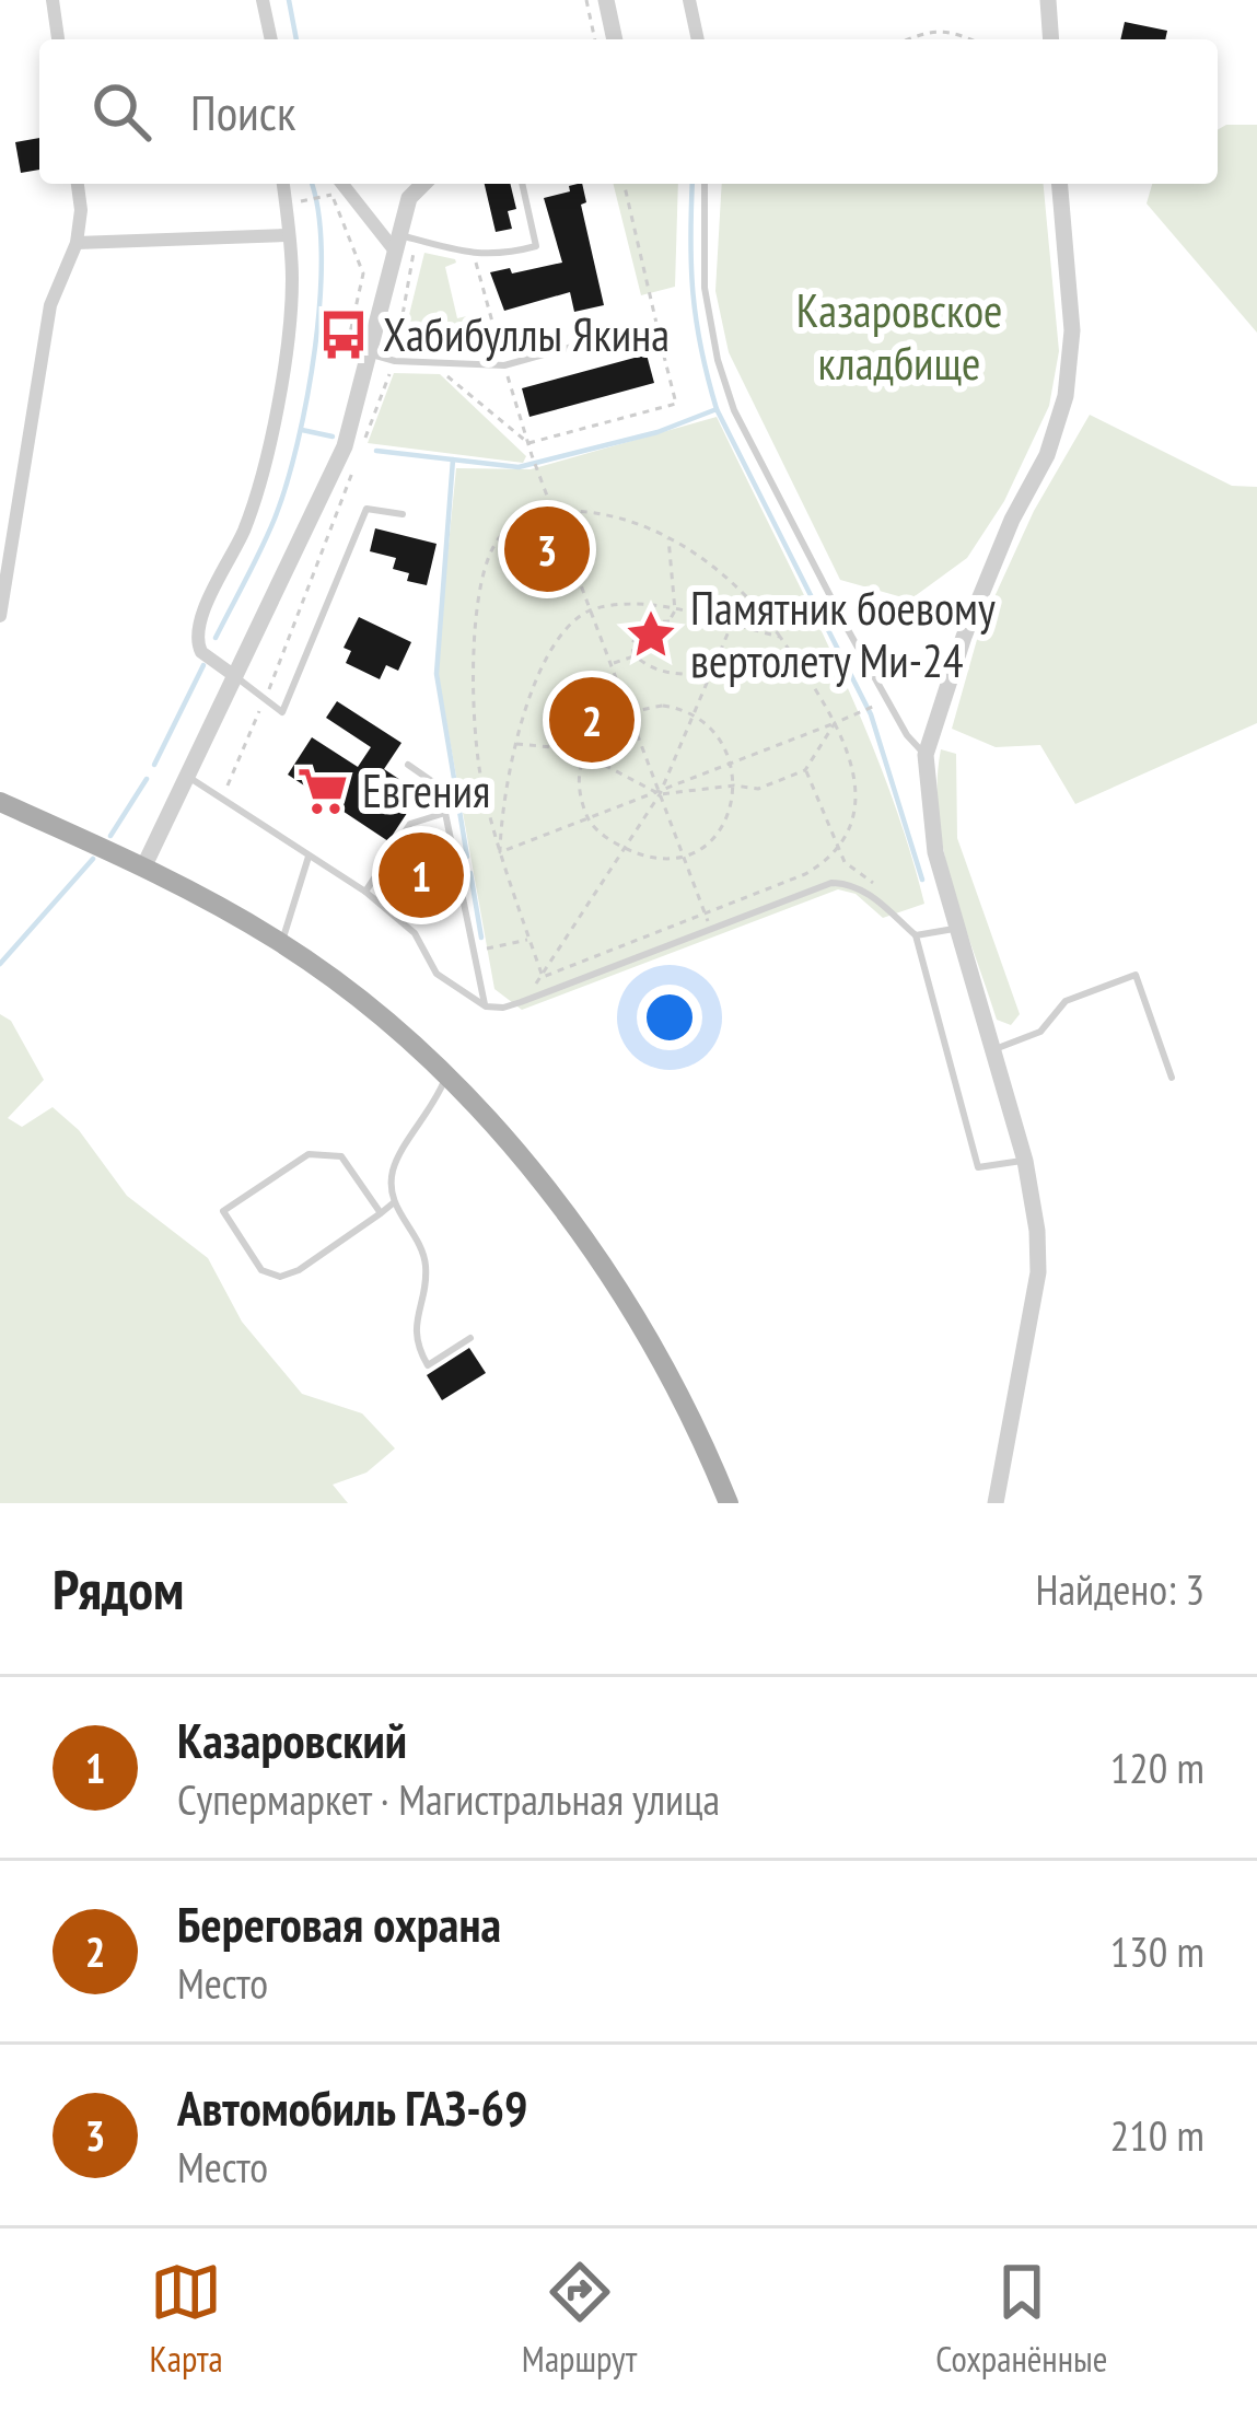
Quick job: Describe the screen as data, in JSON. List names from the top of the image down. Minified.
{"parks":["Казаровское кладбище"],"places":{"bus stop":["Хабибуллы Якина"],"place":["Памятник боевому вертолету Ми-24"],"supermarket":["Евгения"]},"page":{"search":"Поиск","pins":["3","2","1"],"heading":["Рядом","Найдено: 3"],"list":[{"mark":"1","name":"Казаровский","note":"Супермаркет · Магистральная улица","value":"120 m"},{"mark":"2","name":"Береговая охрана","note":"Место","value":"130 m"},{"mark":"3","name":"Автомобиль ГАЗ-69","note":"Место","value":"210 m"}],"nav":["Карта","Маршрут","Сохранённые"]}}
